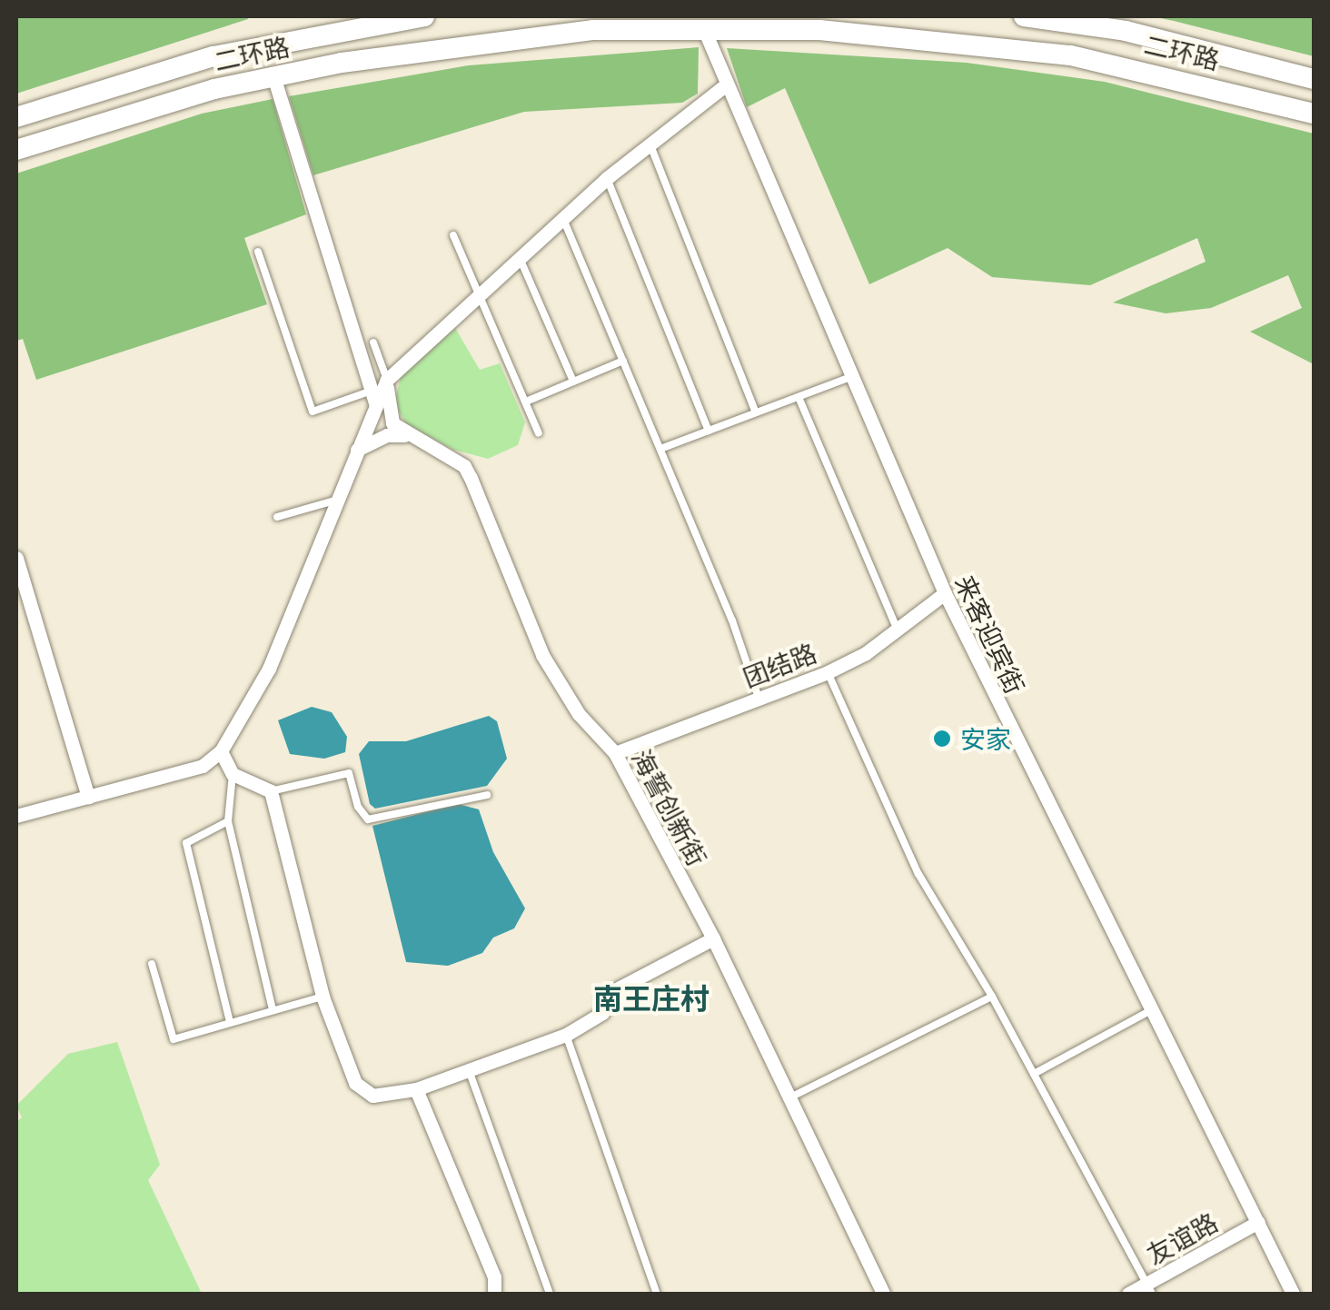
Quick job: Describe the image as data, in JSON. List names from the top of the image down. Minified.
{"streets":{"main road":["二环路"],"street":["来客迎宾街","团结路","海誓创新街","友谊路"]},"crossings":[["二环路","来客迎宾街"],["来客迎宾街","团结路"],["来客迎宾街","友谊路"],["团结路","海誓创新街"]],"districts":["南王庄村"],"places":["安家"]}
